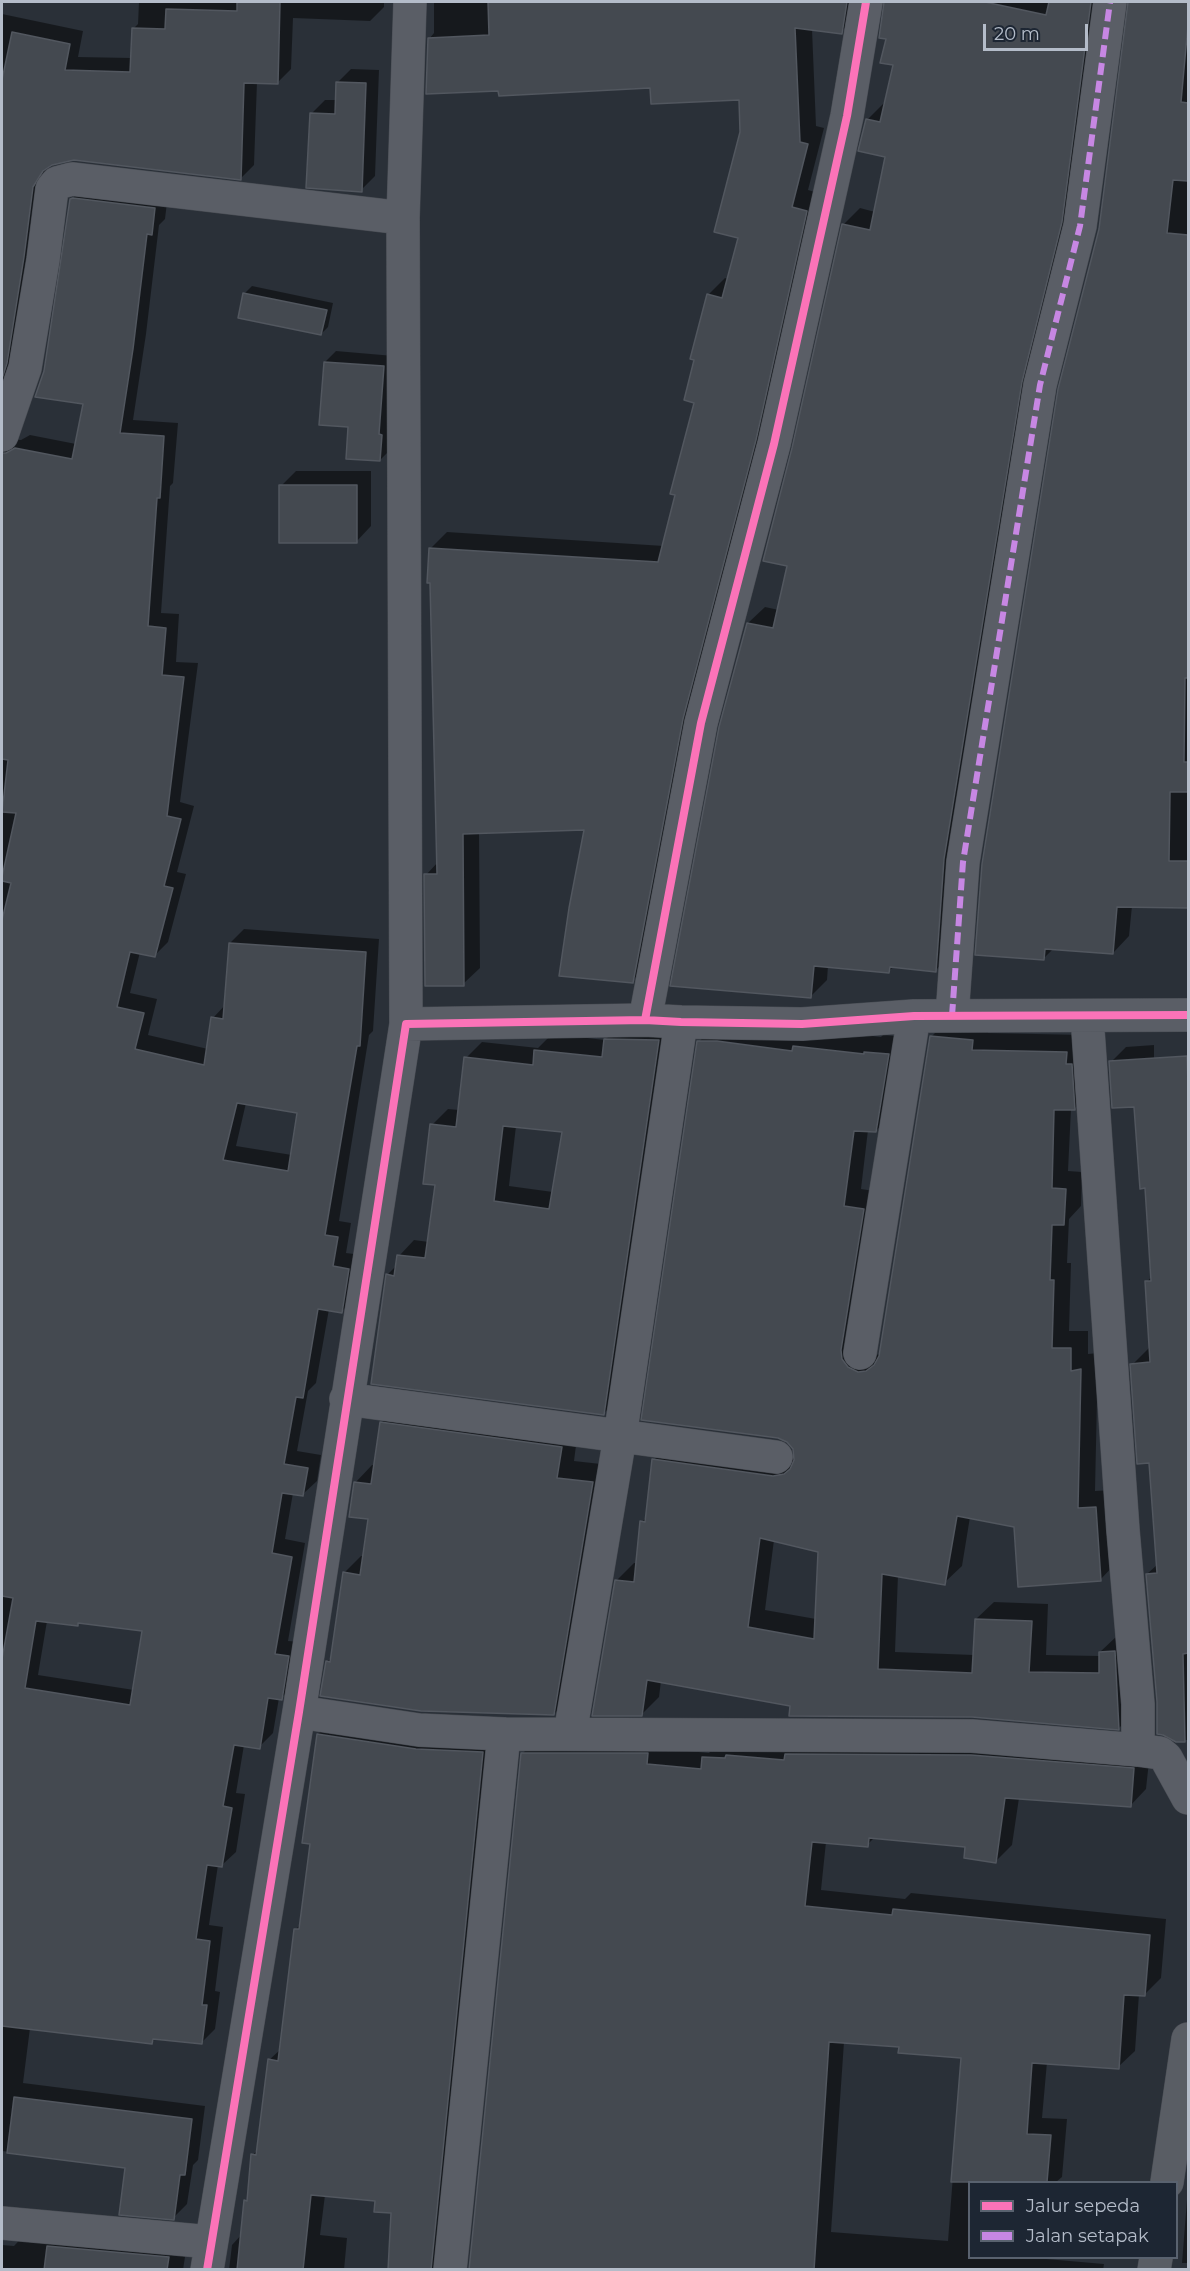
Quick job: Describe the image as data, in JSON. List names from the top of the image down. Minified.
{"legend":["Jalur sepeda","Jalan setapak"],"scale_bar":"20 m"}
